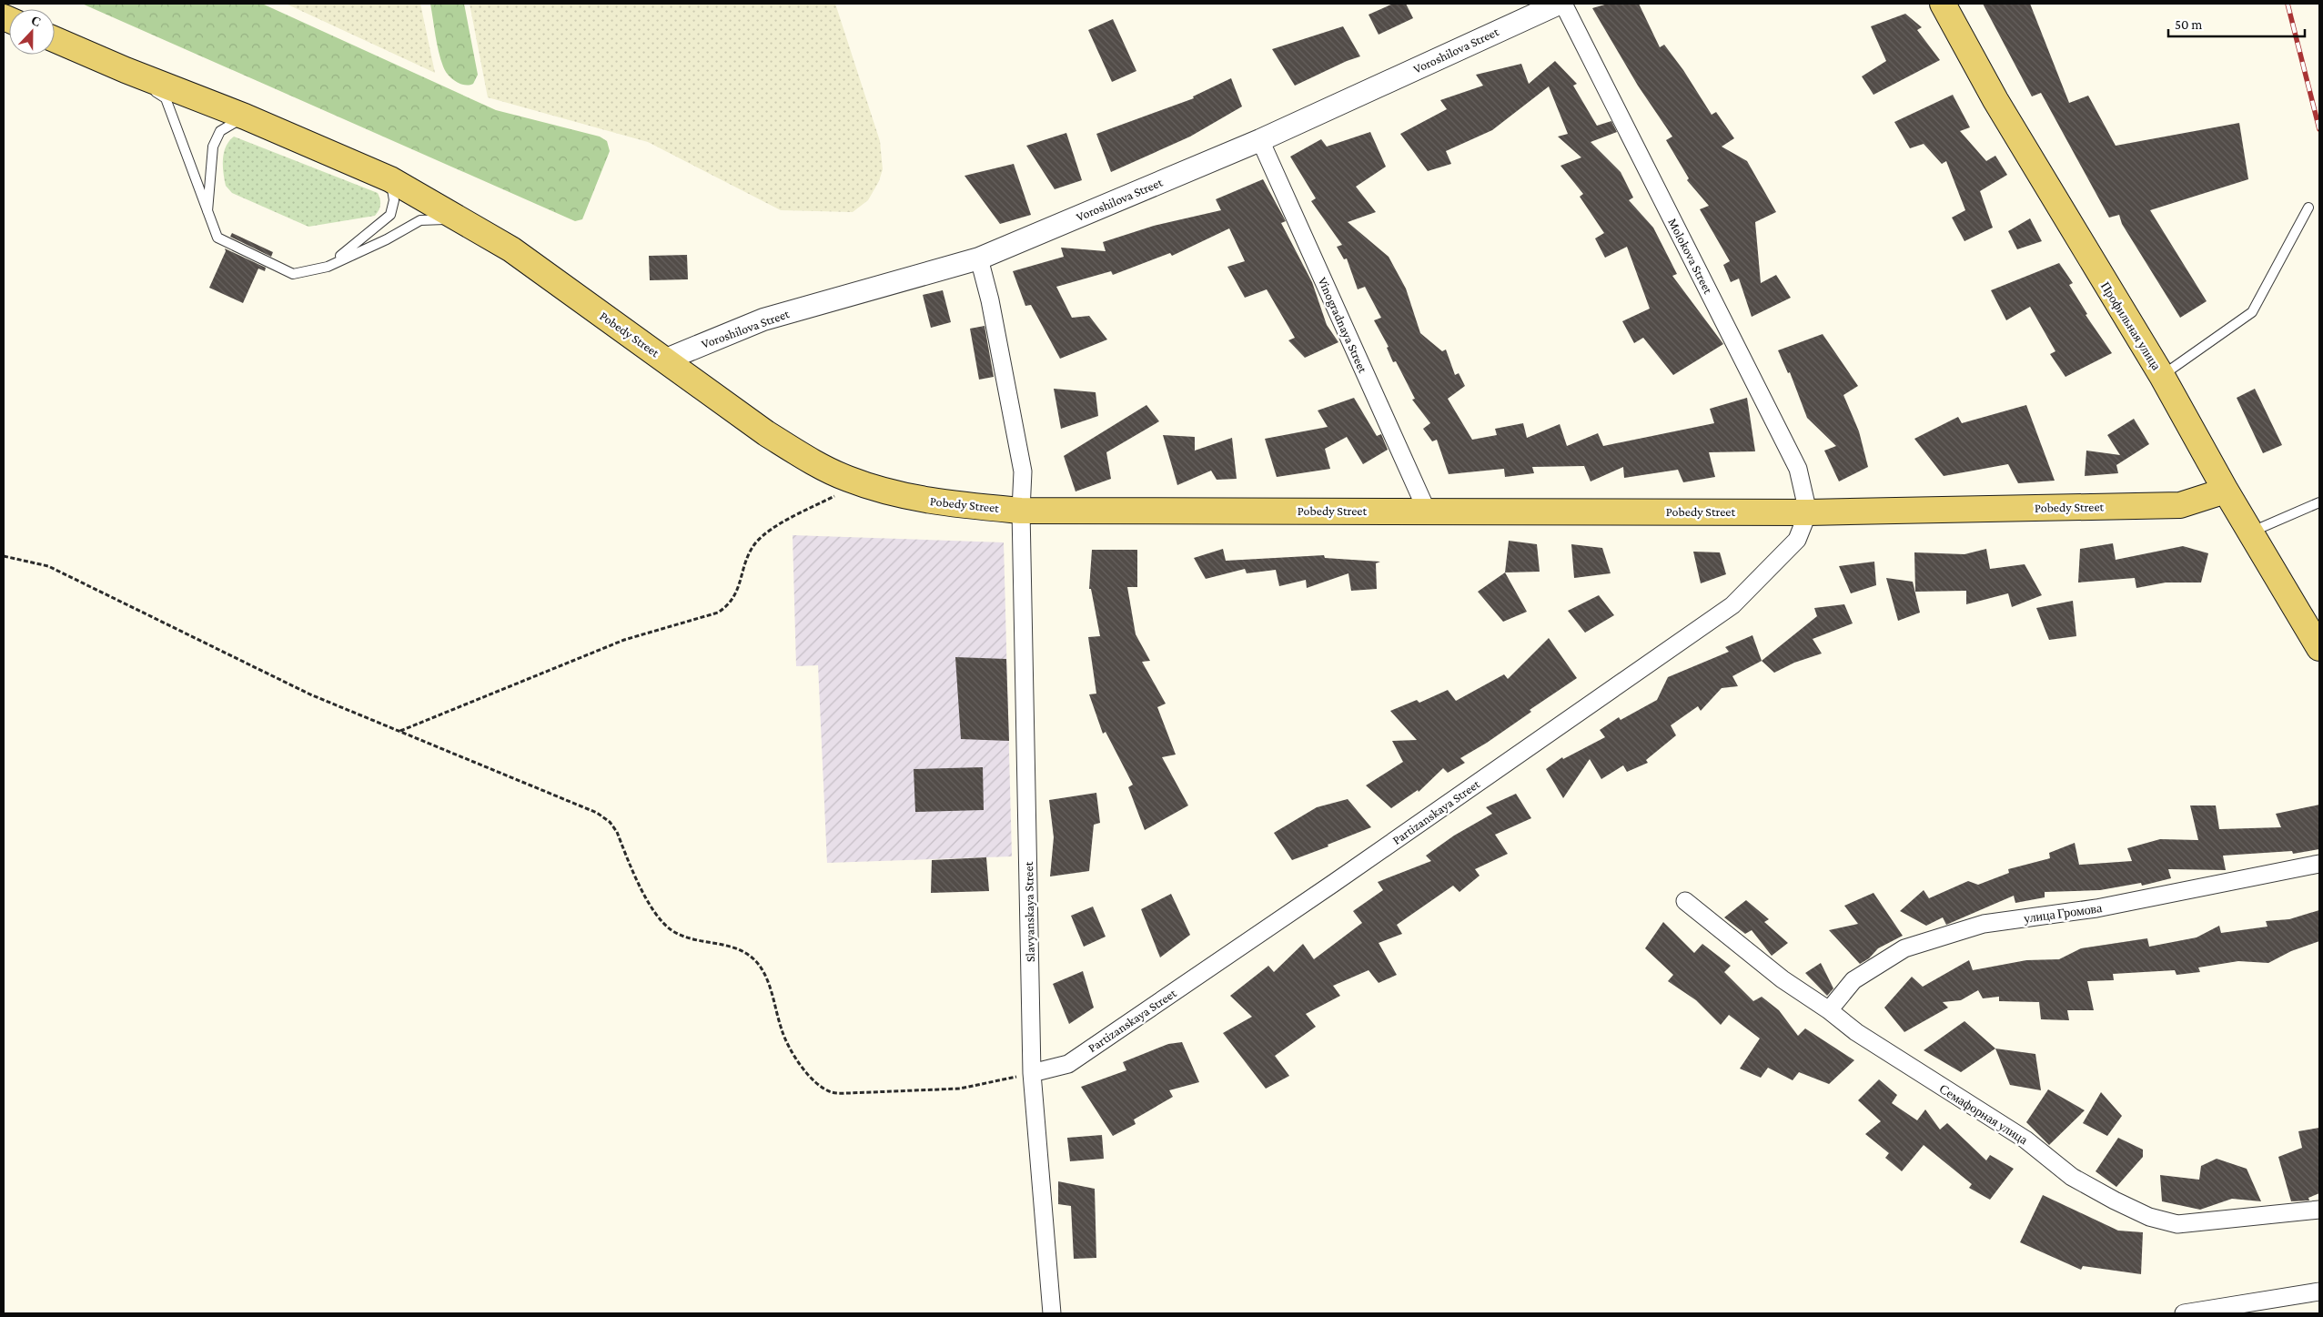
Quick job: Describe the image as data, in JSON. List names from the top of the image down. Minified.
{"streets":{"main road":["Профильная улица","Pobedy Street"],"street":["Voroshilova Street","Molokova Street","Vinogradnaya Street","Partizanskaya Street","Slavyanskaya Street","улица Громова","Семафорная улица"]},"crossings":[["Voroshilova Street","Vinogradnaya Street"],["Voroshilova Street","Pobedy Street"],["Voroshilova Street","Slavyanskaya Street"],["Molokova Street","Pobedy Street"],["Molokova Street","Partizanskaya Street"],["Vinogradnaya Street","Pobedy Street"],["Профильная улица","Pobedy Street"],["Pobedy Street","Partizanskaya Street"],["Pobedy Street","Slavyanskaya Street"],["Partizanskaya Street","Slavyanskaya Street"],["улица Громова","Семафорная улица"]],"scale_bar":"50 m","north":"top"}
